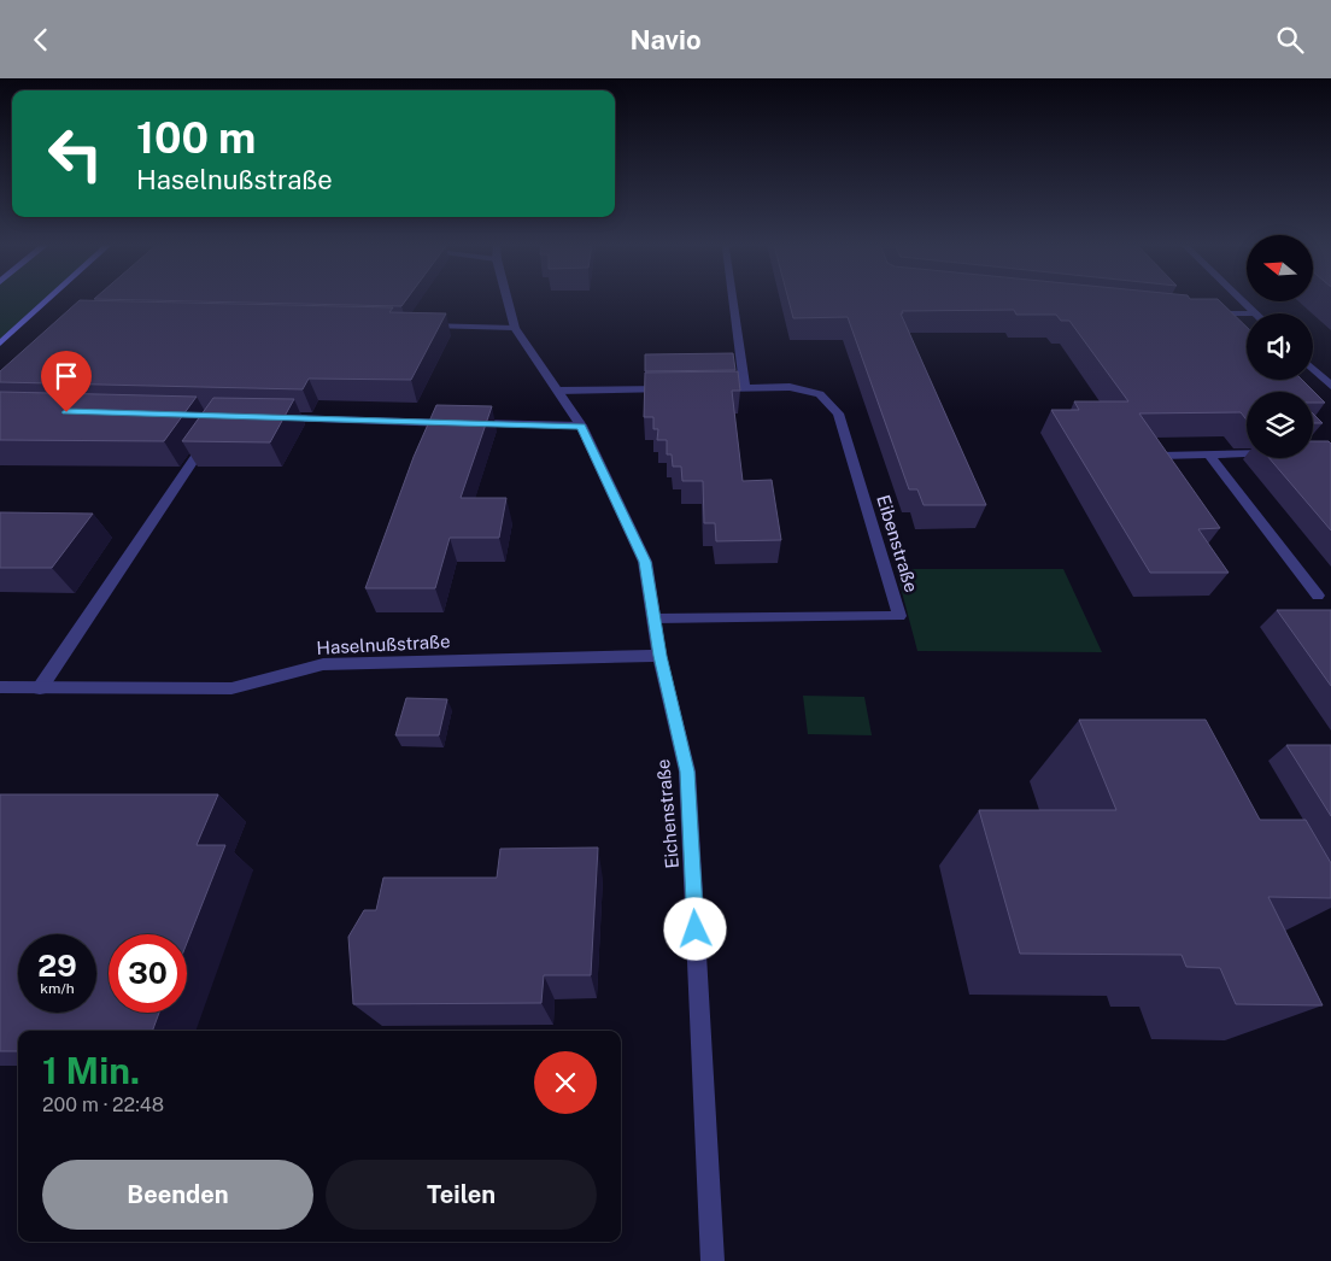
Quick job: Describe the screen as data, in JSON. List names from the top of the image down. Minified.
{"streets":{"street":["Eibenstraße","Haselnußstraße","Eichenstraße"]},"crossings":[["Eibenstraße","Eichenstraße"],["Haselnußstraße","Eichenstraße"]],"north":"left","page":{"header":"Navio","turn":["100 m","Haselnußstraße"],"speed":"29 km/h","limit":"30","heading":["1 Min.","200 m · 22:48"],"buttons":["Beenden","Teilen"]}}
